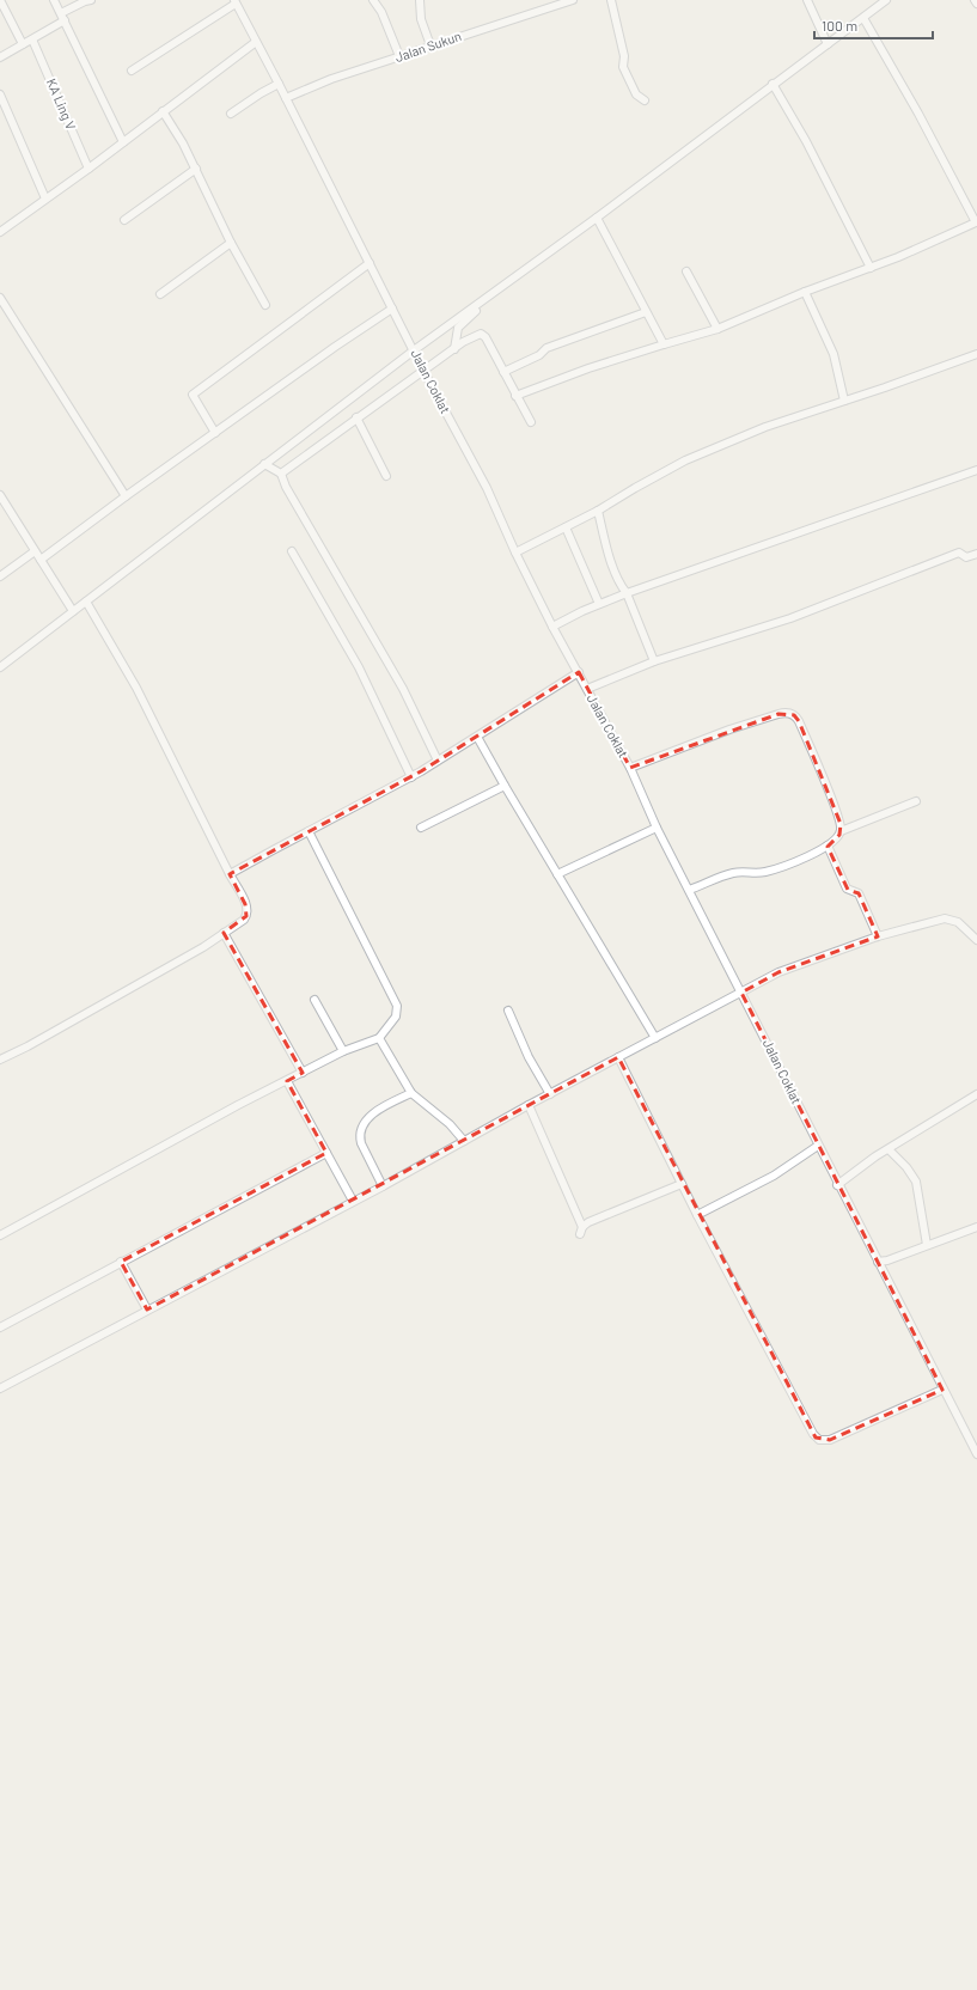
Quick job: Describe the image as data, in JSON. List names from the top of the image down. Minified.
{"streets":{"street":["Jalan Sukun","KA Ling V","Jalan Coklat"]},"crossings":[["Jalan Sukun","Jalan Coklat"]],"scale_bar":"100 m"}
